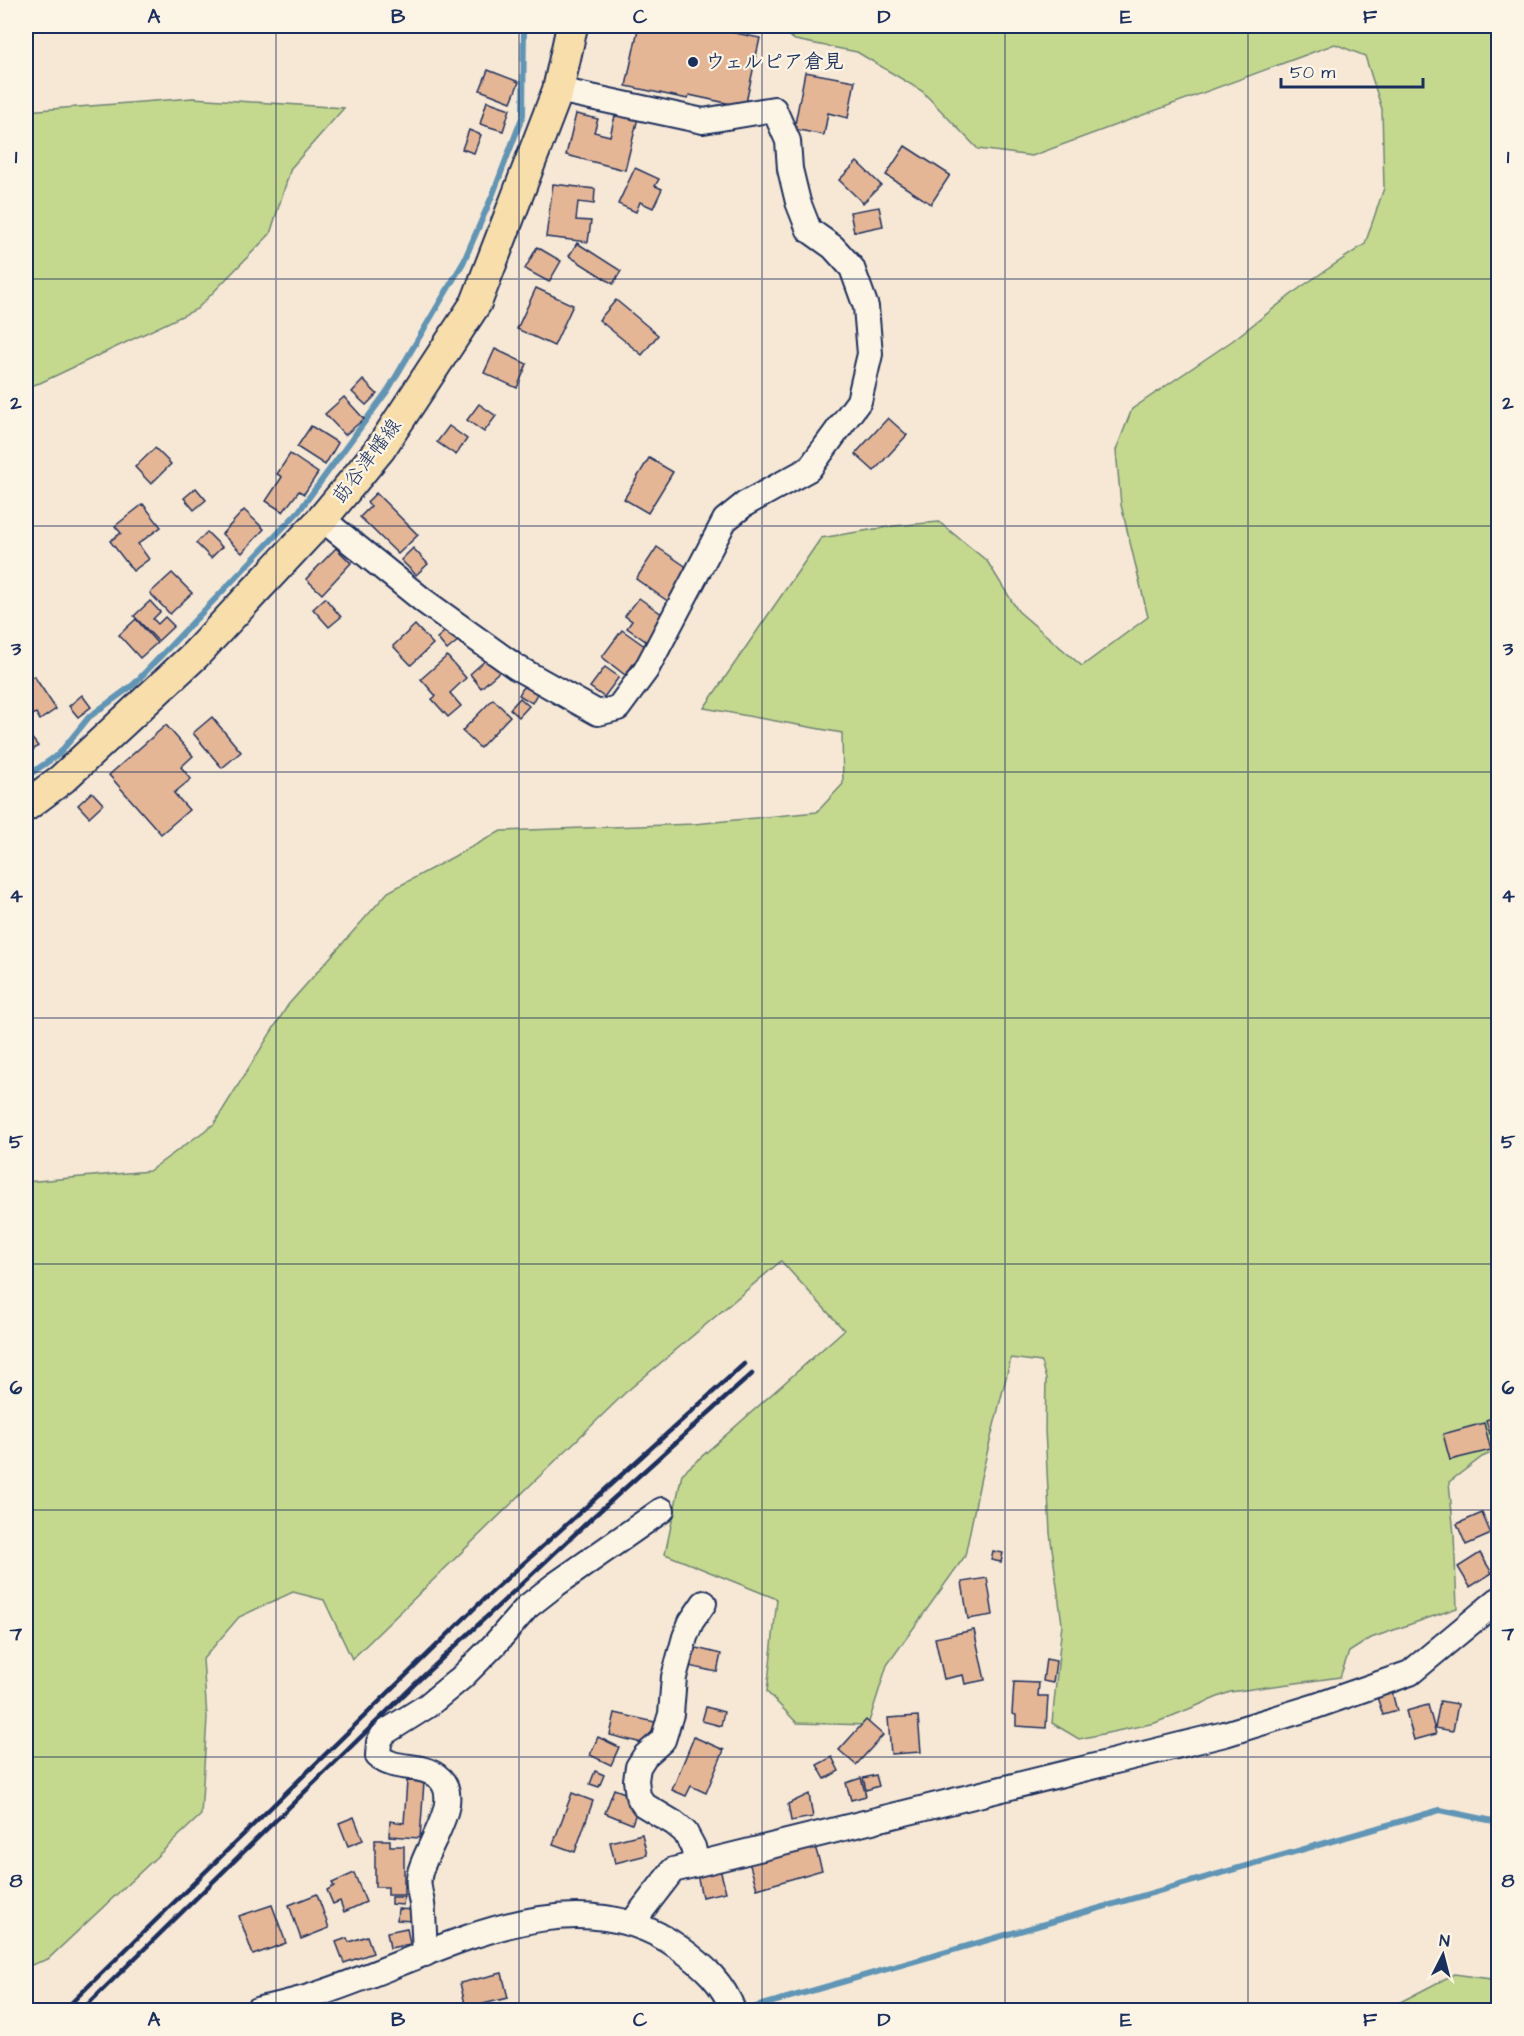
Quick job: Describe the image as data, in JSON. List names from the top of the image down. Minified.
{"streets":{"main road":["莇谷津幡線"]},"places":["ウェルピア倉見"],"scale_bar":"50 m","north":"top","grid":{"columns":["A","B","C","D","E","F"],"rows":["1","2","3","4","5","6","7","8"]}}
